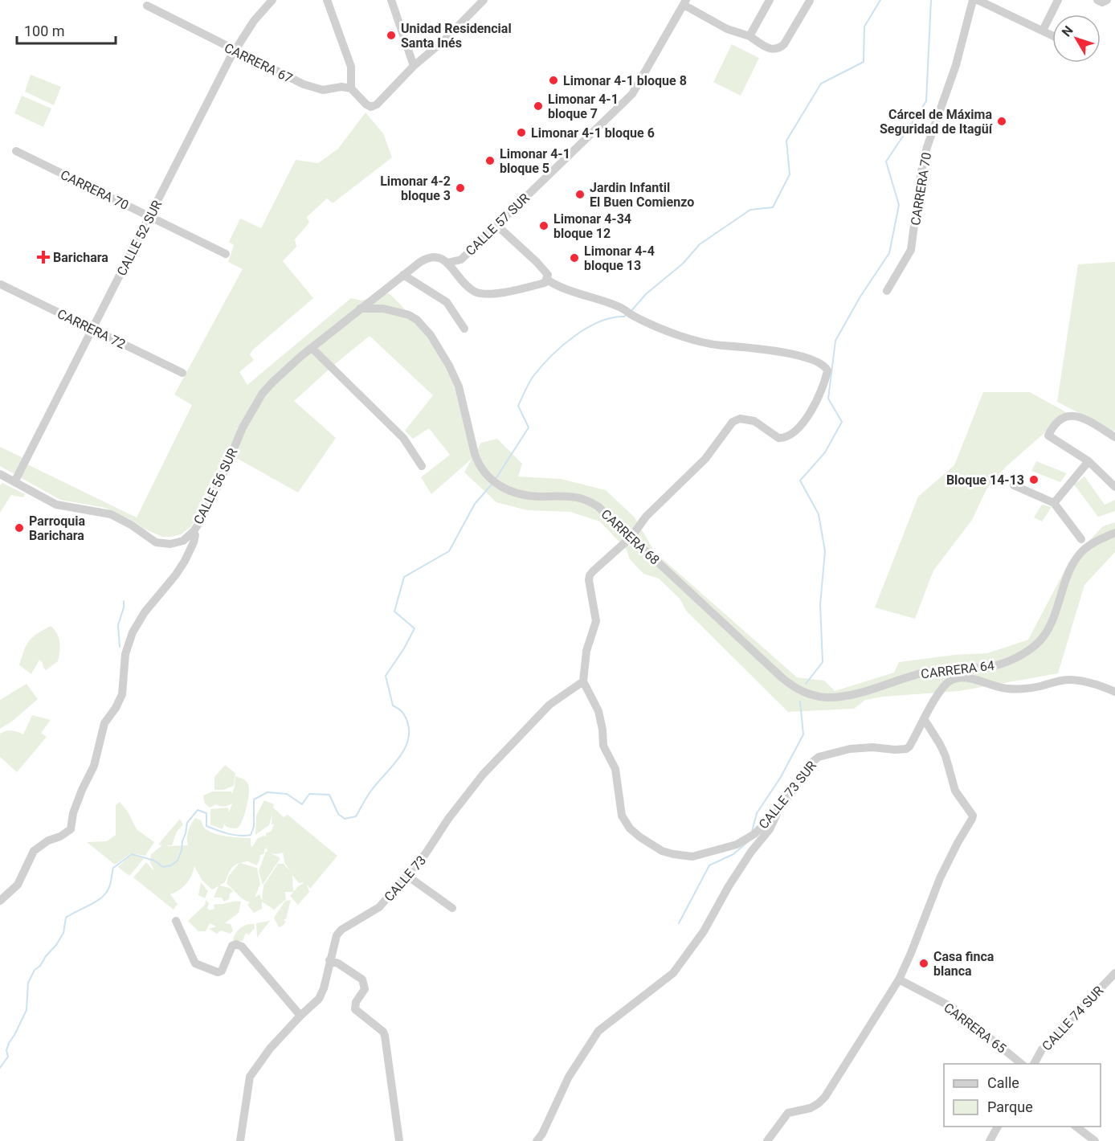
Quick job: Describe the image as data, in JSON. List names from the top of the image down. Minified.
{"streets":{"street":["CARRERA 67","CARRERA 70","CALLE 57 SUR","CALLE 52 SUR","CARRERA 72","CALLE 56 SUR","CARRERA 68","CARRERA 64","CALLE 73 SUR","CALLE 73","CALLE 74 SUR","CARRERA 65"]},"crossings":[["CARRERA 67","CALLE 52 SUR"],["CARRERA 70","CALLE 52 SUR"],["CALLE 57 SUR","CALLE 56 SUR"],["CALLE 52 SUR","CARRERA 72"],["CALLE 56 SUR","CARRERA 68"],["CARRERA 68","CARRERA 64"],["CALLE 73 SUR","CALLE 73"]],"places":{"other":["Unidad Residencial Santa Inés","Limonar 4-1 bloque 8","Limonar 4-1 bloque 7","Cárcel de Máxima Seguridad de Itagüí","Limonar 4-1 bloque 6","Limonar 4-1 bloque 5","Limonar 4-2 bloque 3","Jardin Infantil El Buen Comienzo","Limonar 4-34 bloque 12","Limonar 4-4 bloque 13","Bloque 14-13","Parroquia Barichara","Casa finca blanca"],"health":["Barichara"]},"legend":["Calle","Parque"],"scale_bar":"100 m","north":"top left"}
